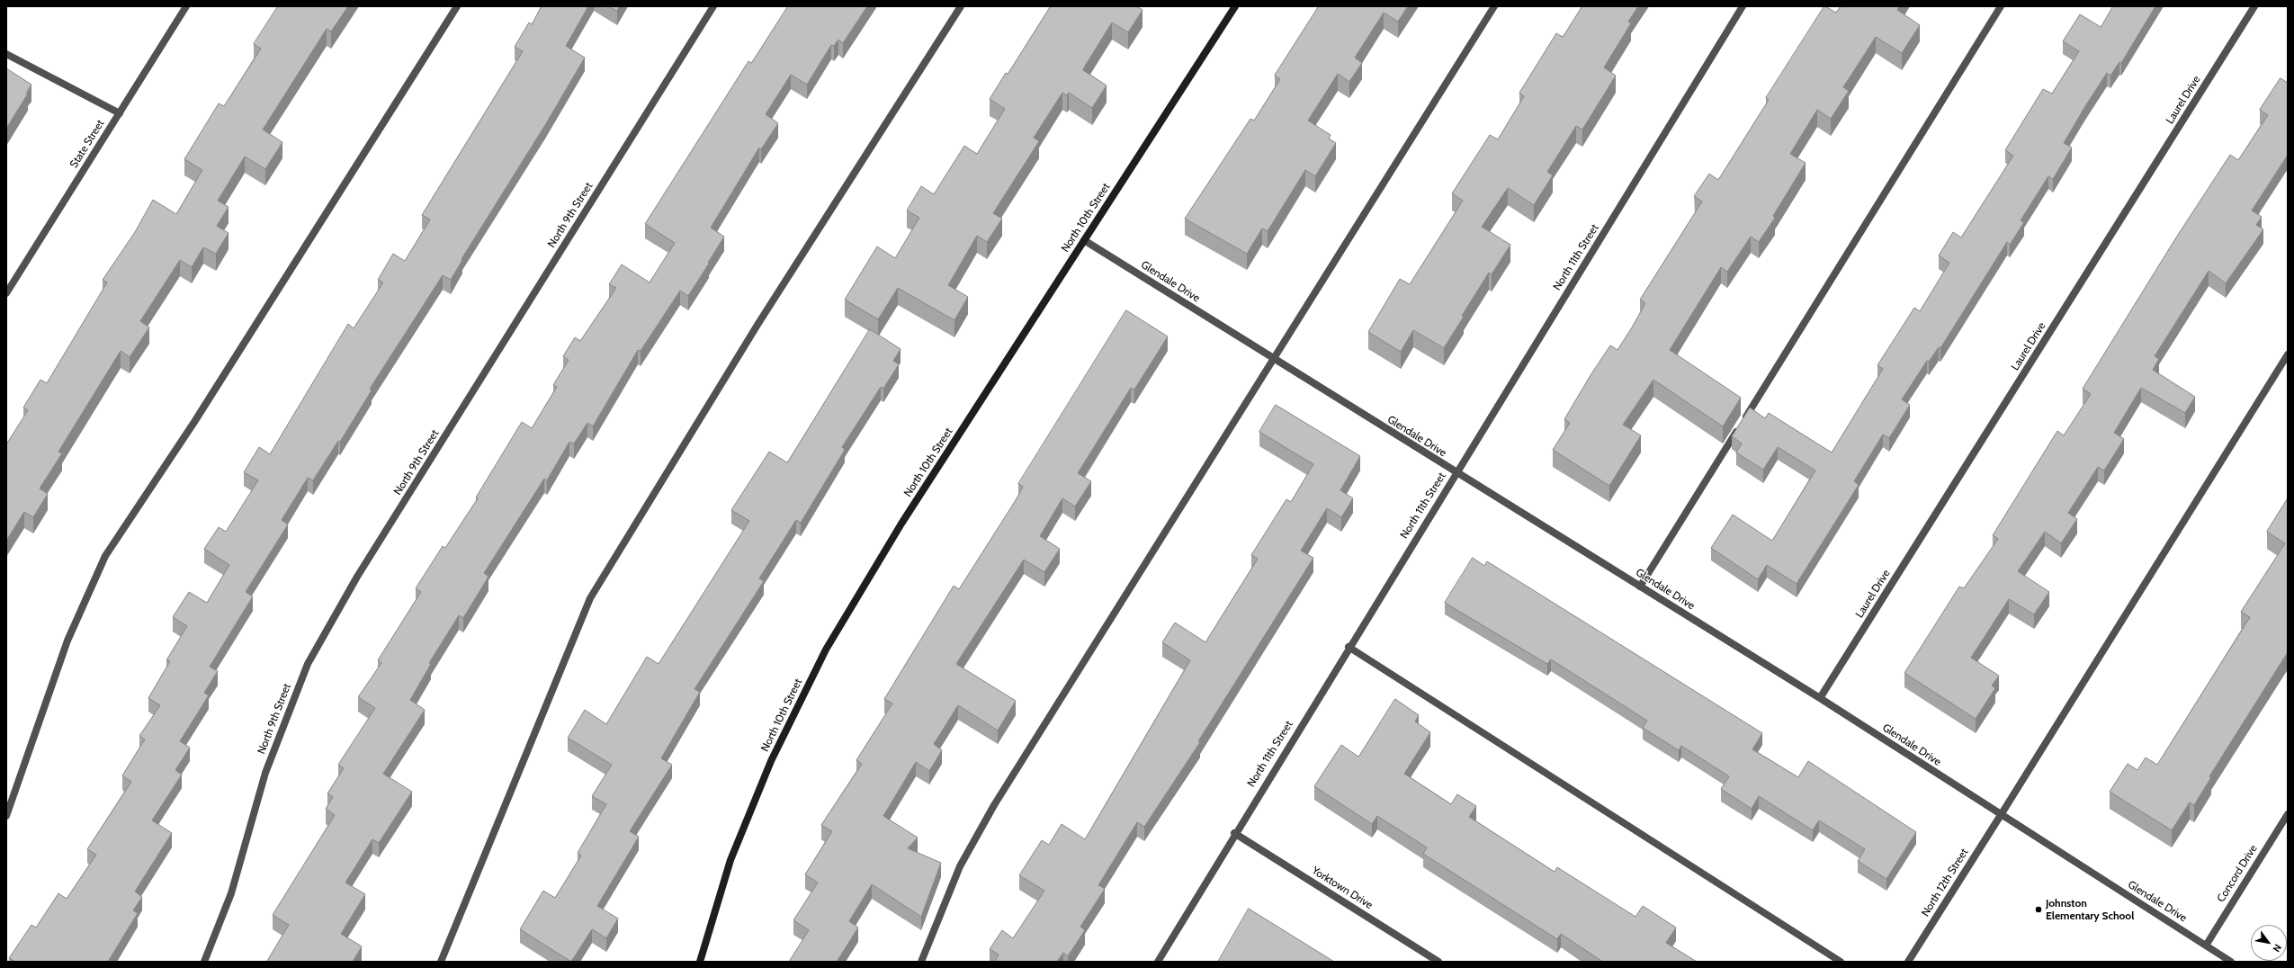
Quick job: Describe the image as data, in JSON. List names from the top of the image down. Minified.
{"streets":{"main road":["North 10th Street"],"street":["Laurel Drive","State Street","North 9th Street","North 11th Street","Glendale Drive","Concord Drive","North 12th Street","Yorktown Drive"]},"crossings":[["Laurel Drive","Glendale Drive"],["North 10th Street","Glendale Drive"],["North 11th Street","Glendale Drive"],["North 11th Street","Yorktown Drive"],["Glendale Drive","Concord Drive"],["Glendale Drive","North 12th Street"]],"places":["Johnston Elementary School"],"north":"bottom right"}
